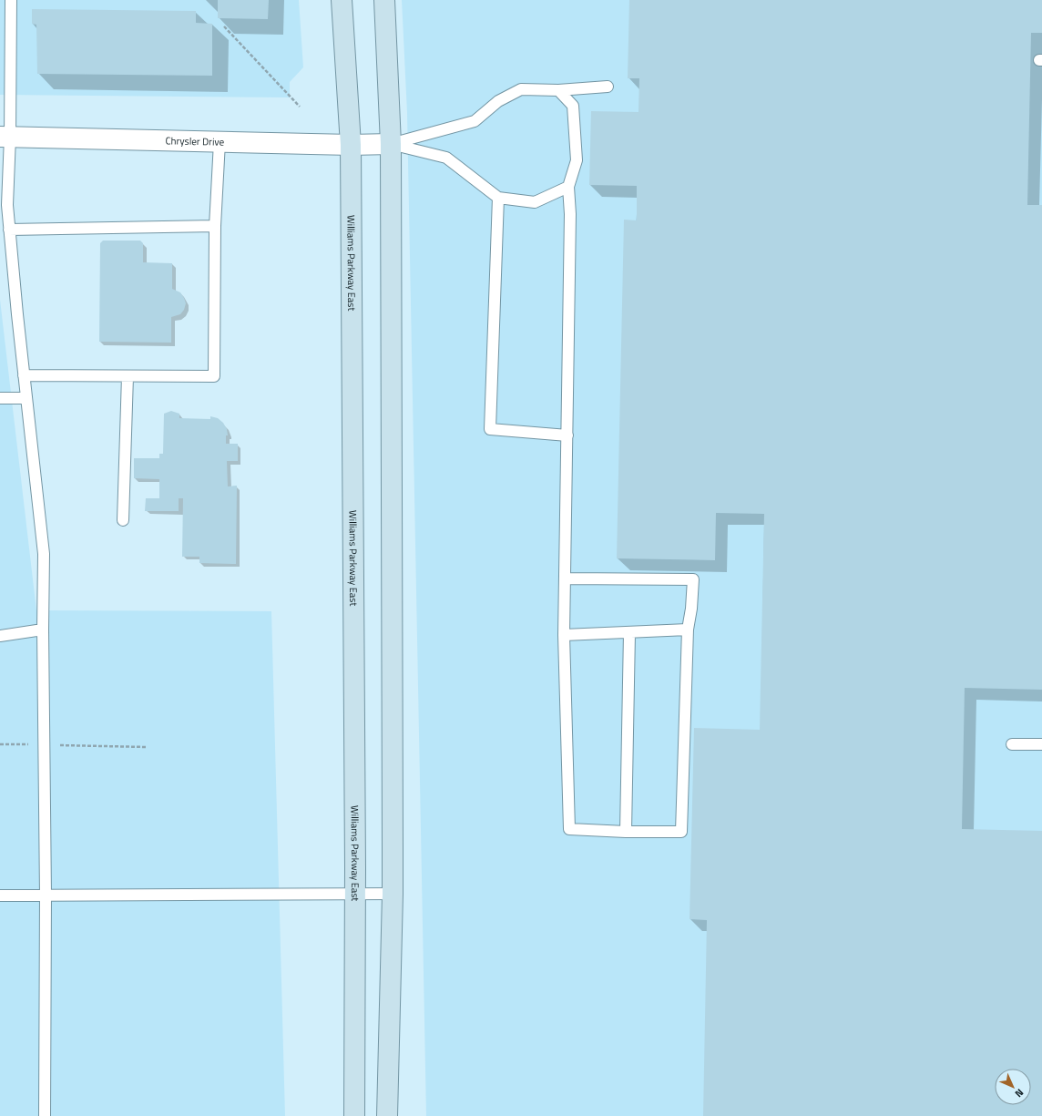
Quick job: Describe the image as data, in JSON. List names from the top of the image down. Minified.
{"streets":{"main road":["Williams Parkway East"],"street":["Chrysler Drive"]},"crossings":[["Chrysler Drive","Williams Parkway East"]],"north":"bottom right"}
